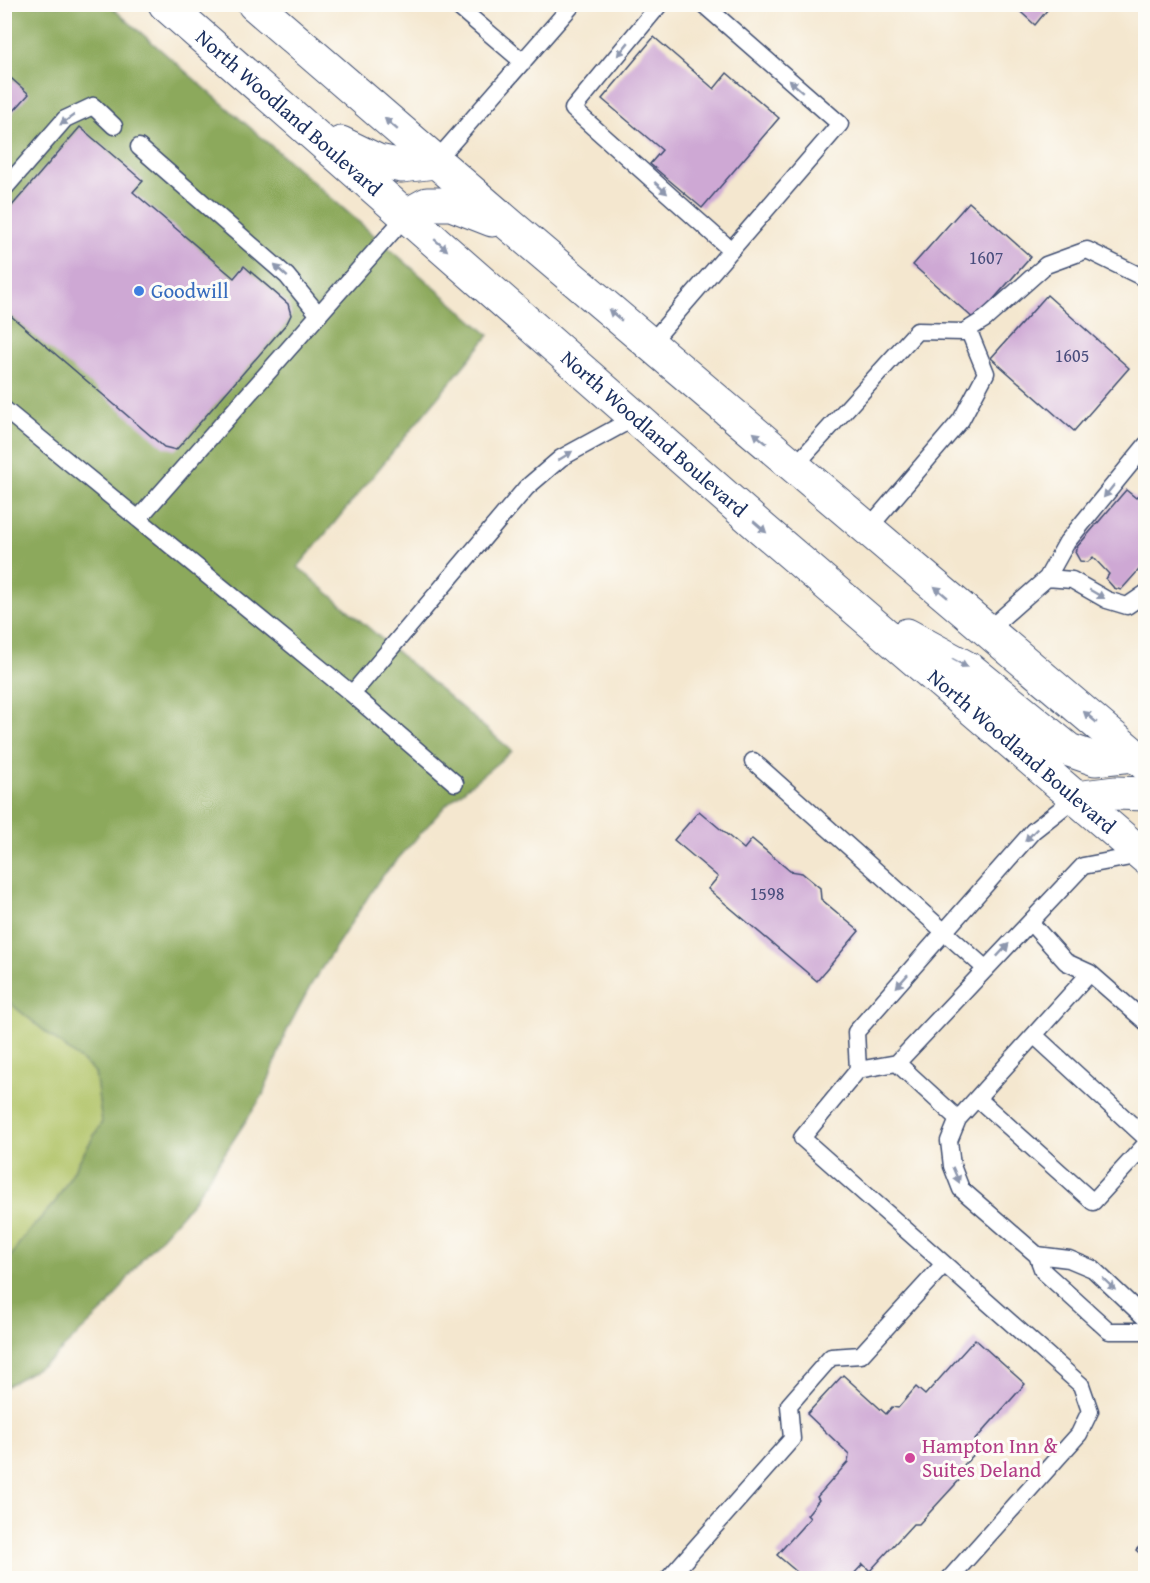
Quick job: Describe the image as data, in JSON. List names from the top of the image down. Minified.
{"streets":{"main road":["North Woodland Boulevard"]},"places":["Goodwill","Hampton Inn & Suites Deland"],"house_numbers":["1607","1605","1598"]}
